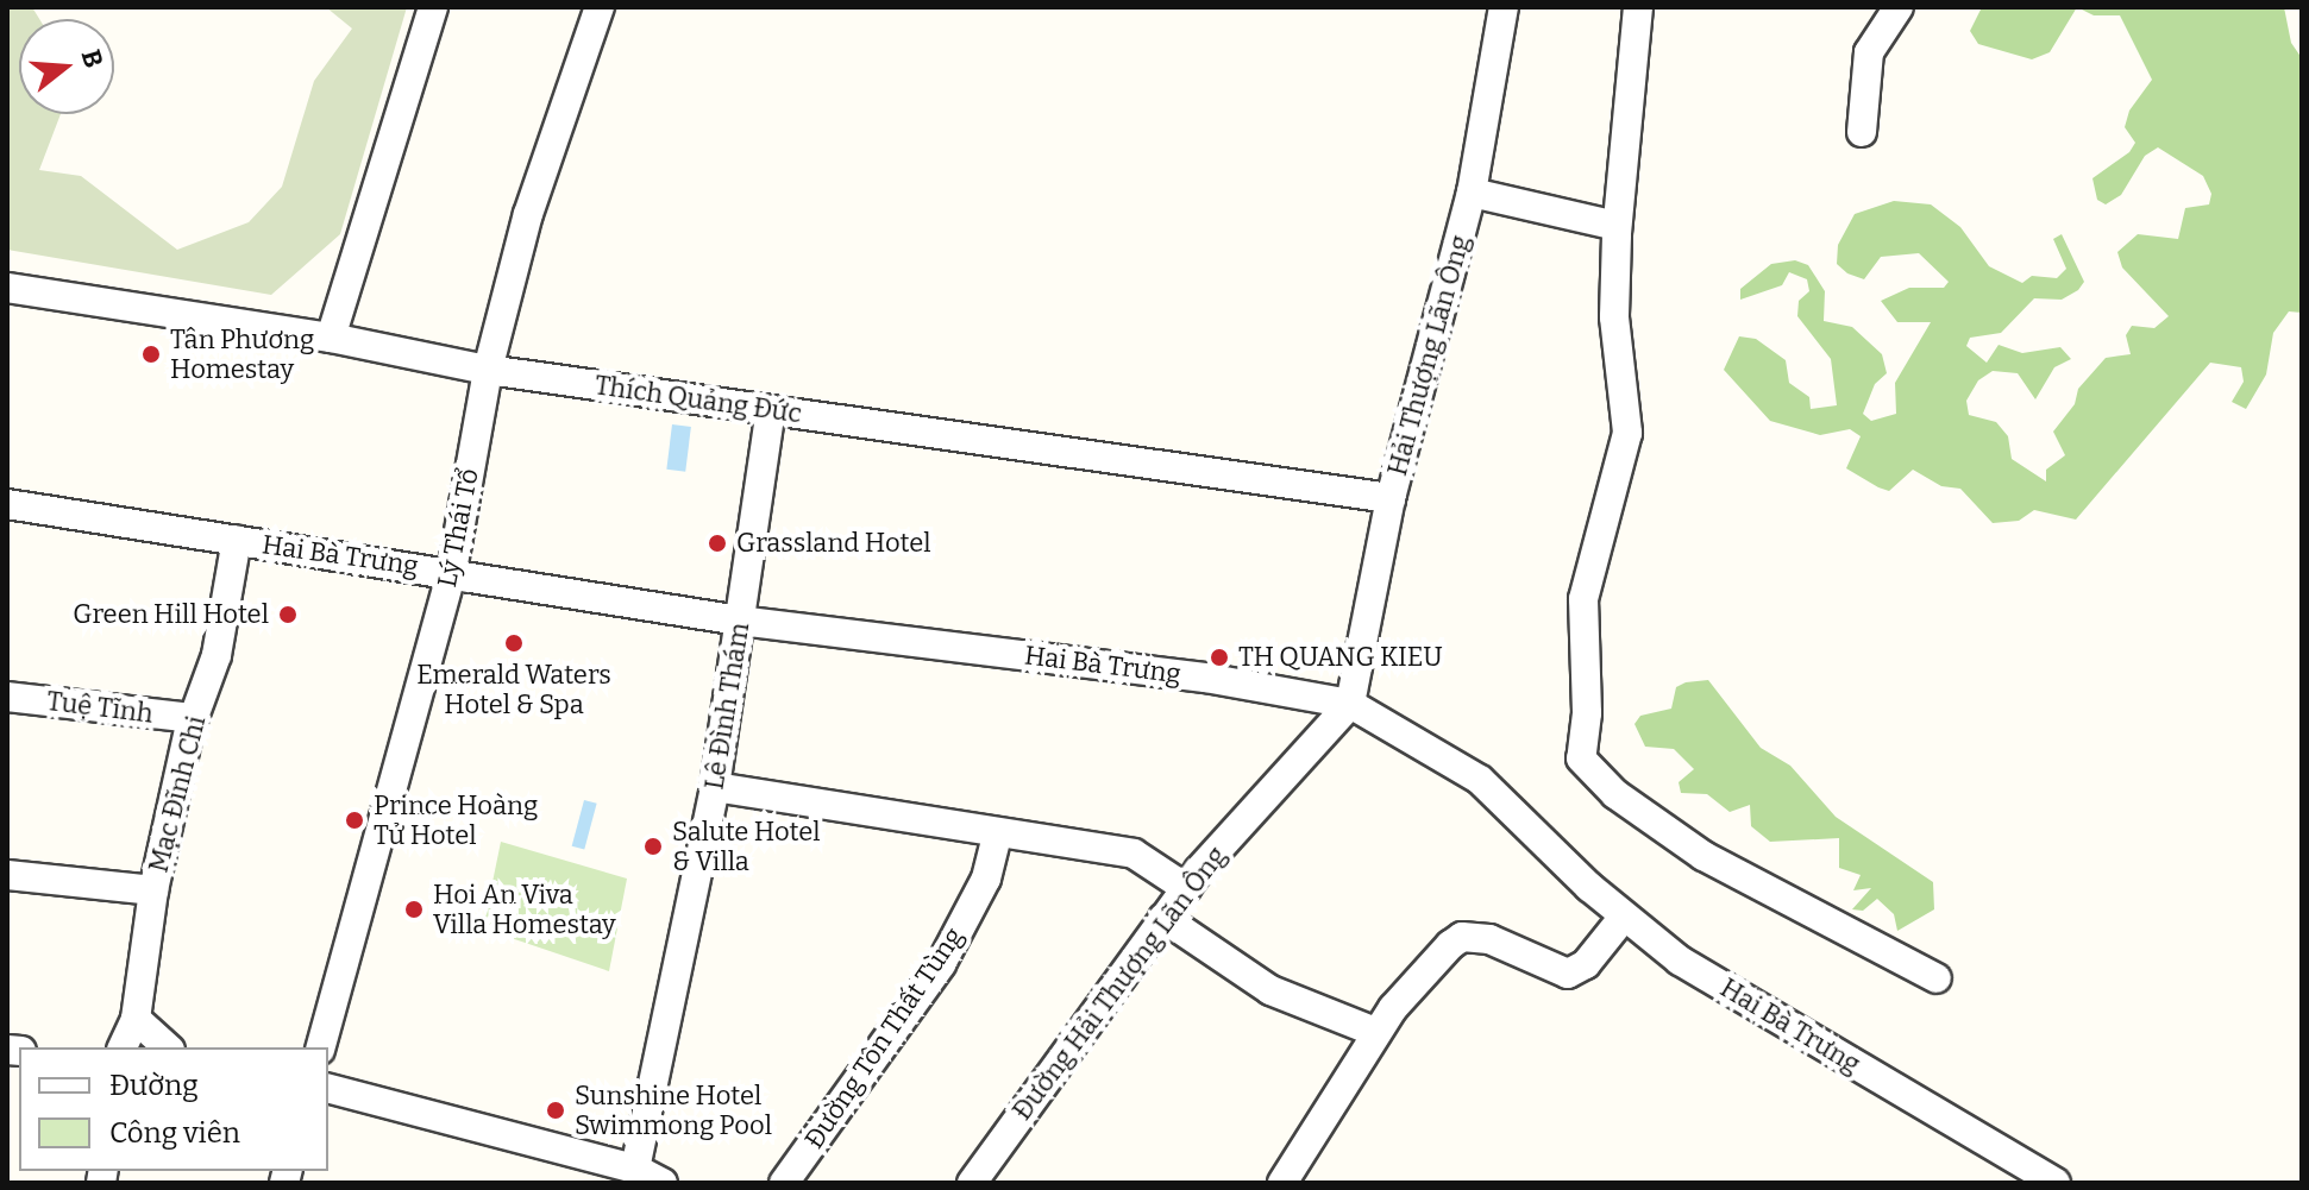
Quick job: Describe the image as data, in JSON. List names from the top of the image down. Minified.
{"streets":{"street":["Hải Thượng Lãn Ông","Thích Quảng Đức","Lý Thái Tổ","Hai Bà Trưng","Lê Đình Thám","Tuệ Tĩnh","Mạc Đĩnh Chi","Đường Hải Thượng Lãn Ông","Đường Tôn Thất Tùng"]},"crossings":[["Hải Thượng Lãn Ông","Thích Quảng Đức"],["Hải Thượng Lãn Ông","Hai Bà Trưng"],["Hải Thượng Lãn Ông","Đường Hải Thượng Lãn Ông"],["Thích Quảng Đức","Lý Thái Tổ"],["Thích Quảng Đức","Lê Đình Thám"],["Lý Thái Tổ","Hai Bà Trưng"],["Hai Bà Trưng","Lê Đình Thám"],["Hai Bà Trưng","Mạc Đĩnh Chi"],["Hai Bà Trưng","Đường Hải Thượng Lãn Ông"],["Tuệ Tĩnh","Mạc Đĩnh Chi"]],"places":["Tân Phương Homestay","Grassland Hotel","Green Hill Hotel","Emerald Waters Hotel & Spa","TH QUANG KIEU","Prince Hoàng Tử Hotel","Salute Hotel & Villa","Hoi An Viva Villa Homestay","Sunshine Hotel Swimmong Pool"],"legend":["Đường","Công viên"],"north":"right"}
